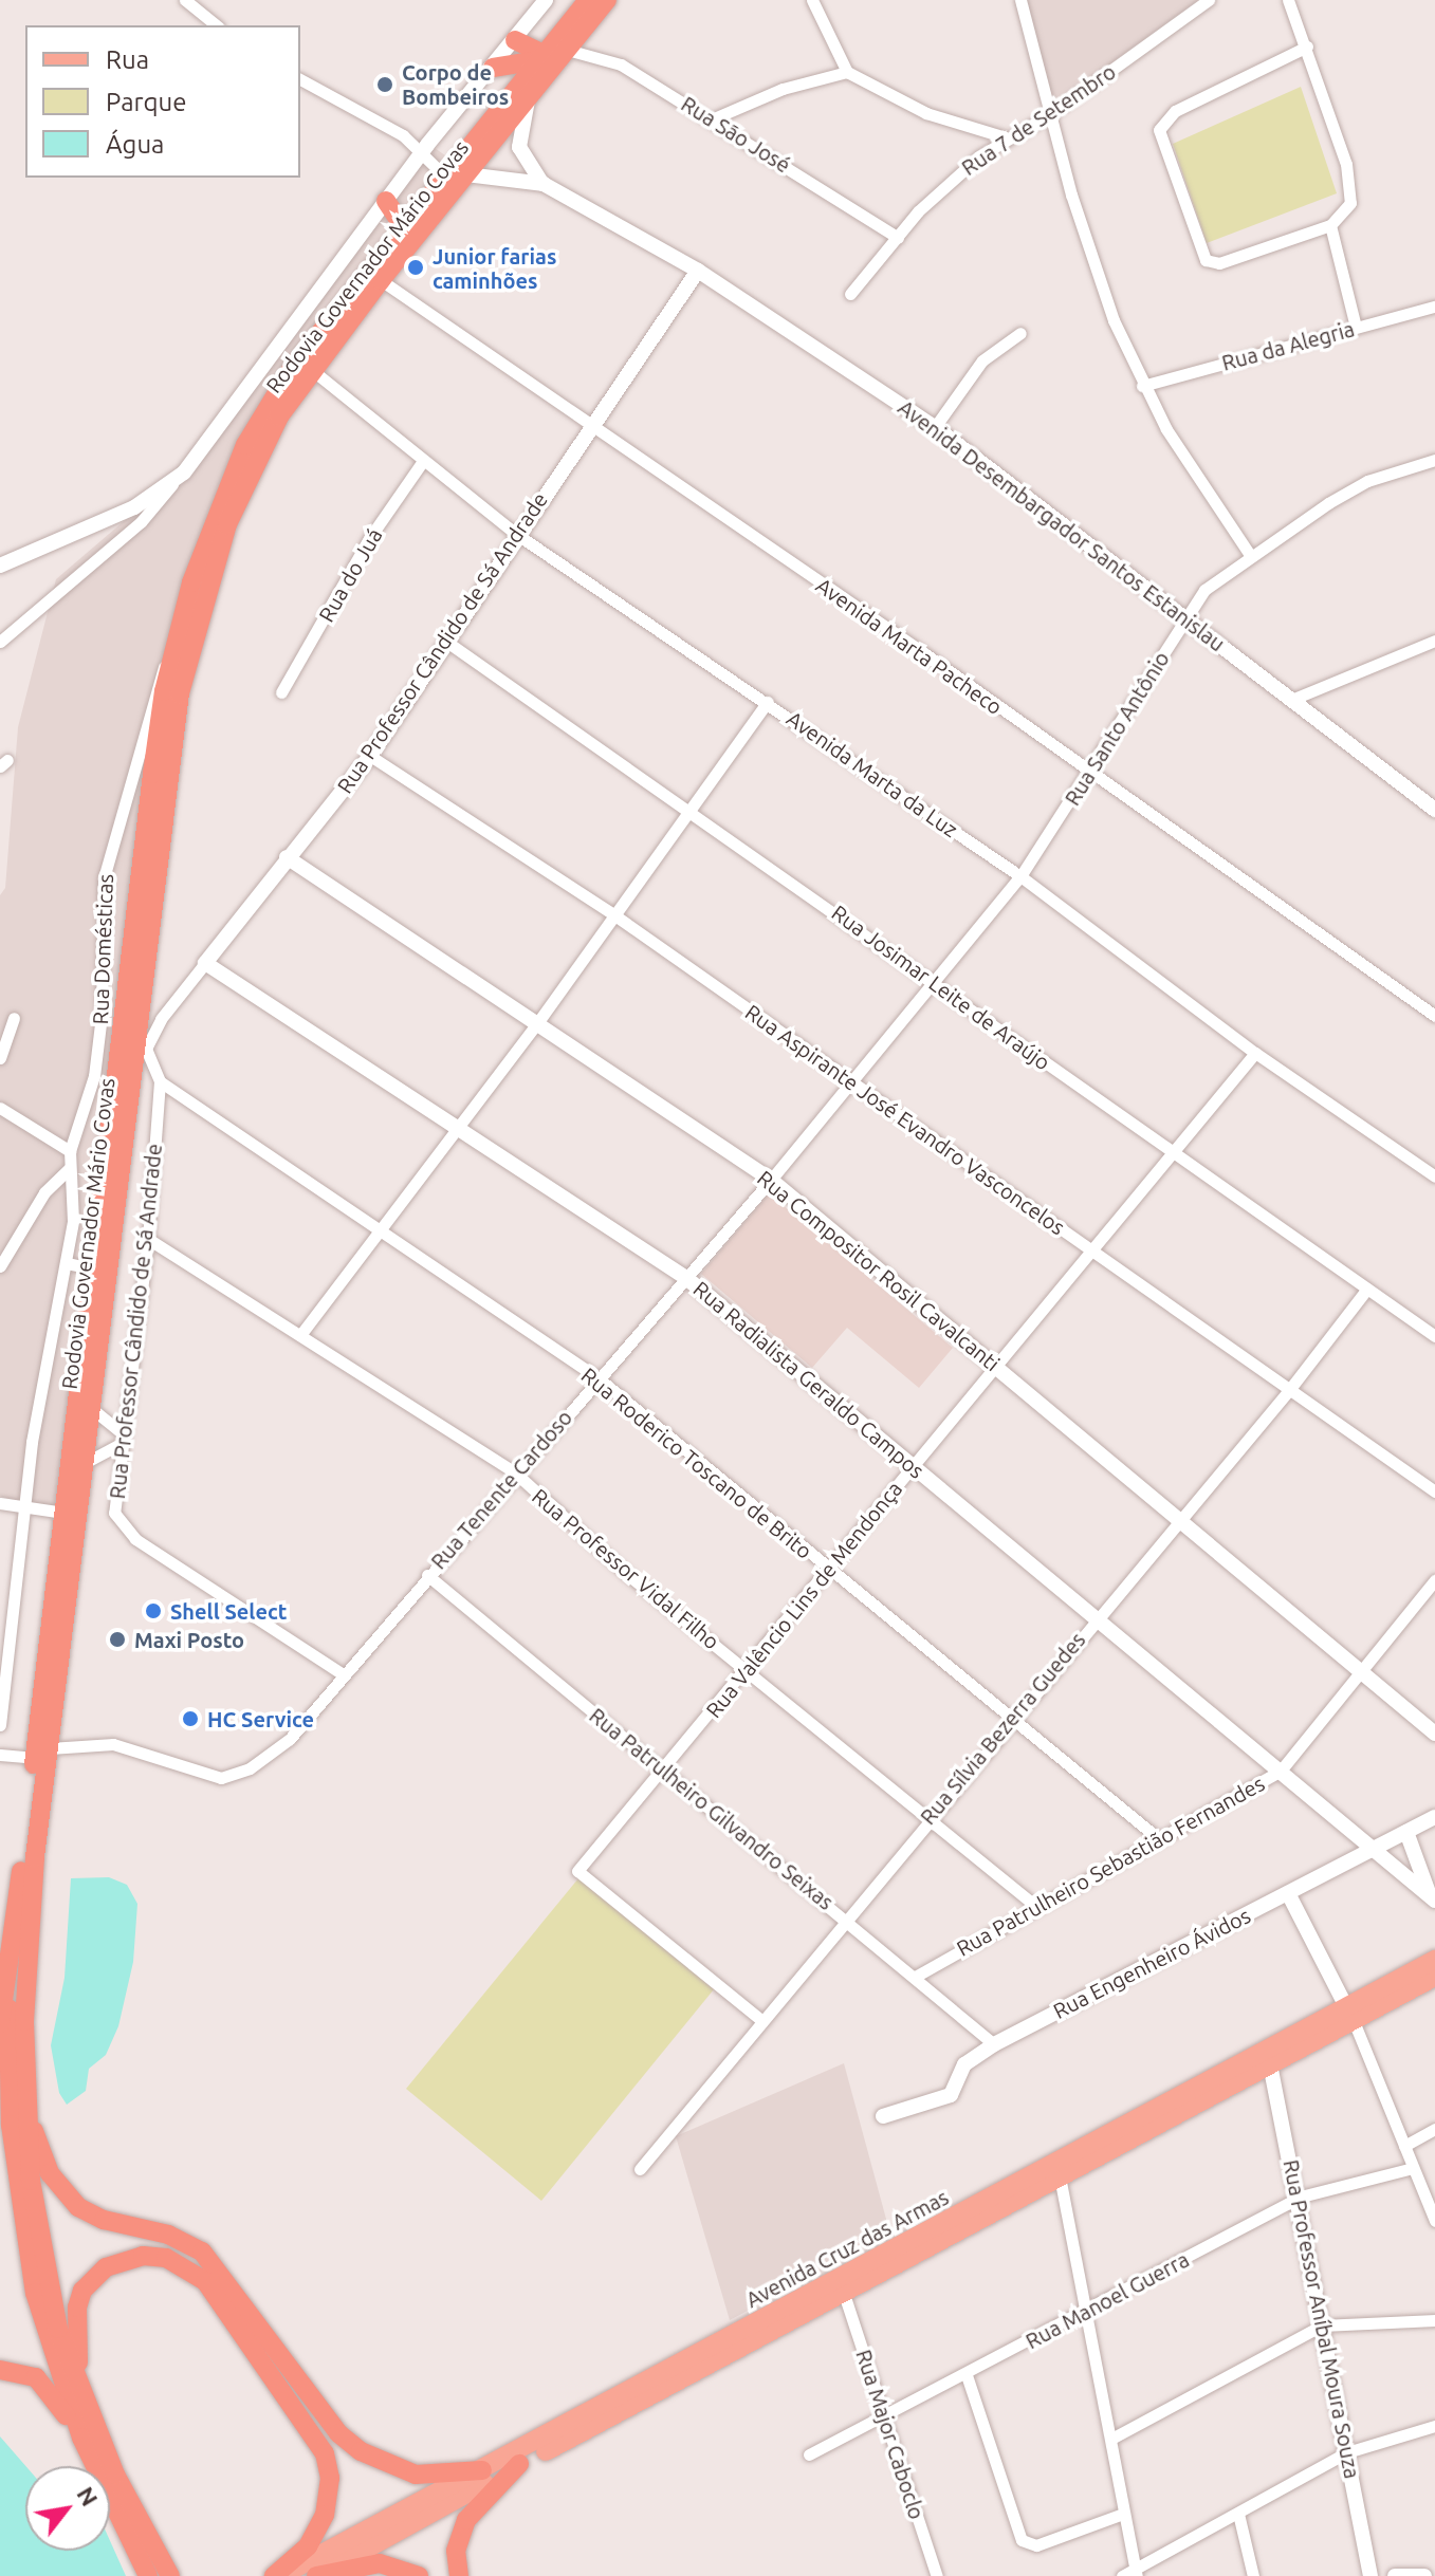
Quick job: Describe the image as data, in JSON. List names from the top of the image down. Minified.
{"streets":{"highway":["Rodovia Governador Mário Covas"],"main road":["Avenida Cruz das Armas"],"street":["Rua 7 de Setembro","Rua São José","Rua da Alegria","Avenida Desembargador Santos Estanislau","Rua do Juá","Rua Professor Cândido de Sá Andrade","Avenida Marta Pacheco","Rua Santo Antônio","Avenida Marta da Luz","Rua Domésticas","Rua Josimar Leite de Araújo","Rua Aspirante José Evandro Vasconcelos","Rua Compositor Rosil Cavalcanti","Rua Radialista Geraldo Campos","Rua Roderico Toscano de Brito","Rua Tenente Cardoso","Rua Professor Vidal Filho","Rua Valêncio Lins de Mendonça","Rua Sílvia Bezerra Guedes","Rua Patrulheiro Gilvandro Seixas","Rua Patrulheiro Sebastião Fernandes","Rua Engenheiro Ávidos","Rua Manoel Guerra","Rua Professor Aníbal Moura Souza","Rua Major Caboclo"]},"crossings":[["Rua 7 de Setembro","Rua São José"],["Rua São José","Rodovia Governador Mário Covas"],["Rodovia Governador Mário Covas","Avenida Desembargador Santos Estanislau"],["Rodovia Governador Mário Covas","Rua Professor Cândido de Sá Andrade"],["Rodovia Governador Mário Covas","Avenida Marta Pacheco"],["Rodovia Governador Mário Covas","Avenida Marta da Luz"],["Rodovia Governador Mário Covas","Rua Domésticas"],["Rodovia Governador Mário Covas","Rua Tenente Cardoso"],["Avenida Desembargador Santos Estanislau","Rua Professor Cândido de Sá Andrade"],["Avenida Desembargador Santos Estanislau","Rua Santo Antônio"],["Rua do Juá","Avenida Marta da Luz"],["Rua Professor Cândido de Sá Andrade","Avenida Marta Pacheco"],["Rua Professor Cândido de Sá Andrade","Avenida Marta da Luz"],["Rua Professor Cândido de Sá Andrade","Rua Josimar Leite de Araújo"],["Rua Professor Cândido de Sá Andrade","Rua Aspirante José Evandro Vasconcelos"],["Rua Professor Cândido de Sá Andrade","Rua Compositor Rosil Cavalcanti"],["Rua Professor Cândido de Sá Andrade","Rua Radialista Geraldo Campos"],["Rua Professor Cândido de Sá Andrade","Rua Roderico Toscano de Brito"],["Rua Professor Cândido de Sá Andrade","Rua Tenente Cardoso"],["Rua Professor Cândido de Sá Andrade","Rua Professor Vidal Filho"],["Avenida Marta Pacheco","Rua Santo Antônio"],["Rua Santo Antônio","Avenida Marta da Luz"],["Rua Santo Antônio","Rua Tenente Cardoso"],["Avenida Marta da Luz","Rua Tenente Cardoso"],["Avenida Marta da Luz","Rua Valêncio Lins de Mendonça"],["Rua Josimar Leite de Araújo","Rua Tenente Cardoso"],["Rua Josimar Leite de Araújo","Rua Valêncio Lins de Mendonça"],["Rua Josimar Leite de Araújo","Rua Sílvia Bezerra Guedes"],["Rua Aspirante José Evandro Vasconcelos","Rua Tenente Cardoso"],["Rua Aspirante José Evandro Vasconcelos","Rua Valêncio Lins de Mendonça"],["Rua Aspirante José Evandro Vasconcelos","Rua Sílvia Bezerra Guedes"],["Rua Compositor Rosil Cavalcanti","Rua Tenente Cardoso"],["Rua Compositor Rosil Cavalcanti","Rua Valêncio Lins de Mendonça"],["Rua Compositor Rosil Cavalcanti","Rua Sílvia Bezerra Guedes"],["Rua Compositor Rosil Cavalcanti","Rua Patrulheiro Sebastião Fernandes"],["Rua Radialista Geraldo Campos","Rua Tenente Cardoso"],["Rua Radialista Geraldo Campos","Rua Valêncio Lins de Mendonça"],["Rua Radialista Geraldo Campos","Rua Sílvia Bezerra Guedes"],["Rua Radialista Geraldo Campos","Rua Patrulheiro Sebastião Fernandes"],["Rua Radialista Geraldo Campos","Rua Engenheiro Ávidos"],["Rua Roderico Toscano de Brito","Rua Tenente Cardoso"],["Rua Roderico Toscano de Brito","Rua Valêncio Lins de Mendonça"],["Rua Roderico Toscano de Brito","Rua Sílvia Bezerra Guedes"],["Rua Roderico Toscano de Brito","Rua Patrulheiro Sebastião Fernandes"],["Rua Tenente Cardoso","Rua Professor Vidal Filho"],["Rua Tenente Cardoso","Rua Patrulheiro Gilvandro Seixas"],["Rua Professor Vidal Filho","Rua Valêncio Lins de Mendonça"],["Rua Professor Vidal Filho","Rua Sílvia Bezerra Guedes"],["Rua Professor Vidal Filho","Rua Patrulheiro Sebastião Fernandes"],["Rua Valêncio Lins de Mendonça","Rua Sílvia Bezerra Guedes"],["Rua Valêncio Lins de Mendonça","Rua Patrulheiro Gilvandro Seixas"],["Rua Sílvia Bezerra Guedes","Rua Patrulheiro Gilvandro Seixas"],["Rua Patrulheiro Gilvandro Seixas","Rua Patrulheiro Sebastião Fernandes"],["Rua Patrulheiro Gilvandro Seixas","Rua Engenheiro Ávidos"],["Avenida Cruz das Armas","Rua Professor Aníbal Moura Souza"],["Avenida Cruz das Armas","Rua Major Caboclo"],["Rua Manoel Guerra","Rua Professor Aníbal Moura Souza"],["Rua Manoel Guerra","Rua Major Caboclo"]],"places":["Corpo de Bombeiros","Junior farias caminhões","Shell Select","Maxi Posto","HC Service"],"legend":["Rua","Parque","Água"],"north":"top right"}
